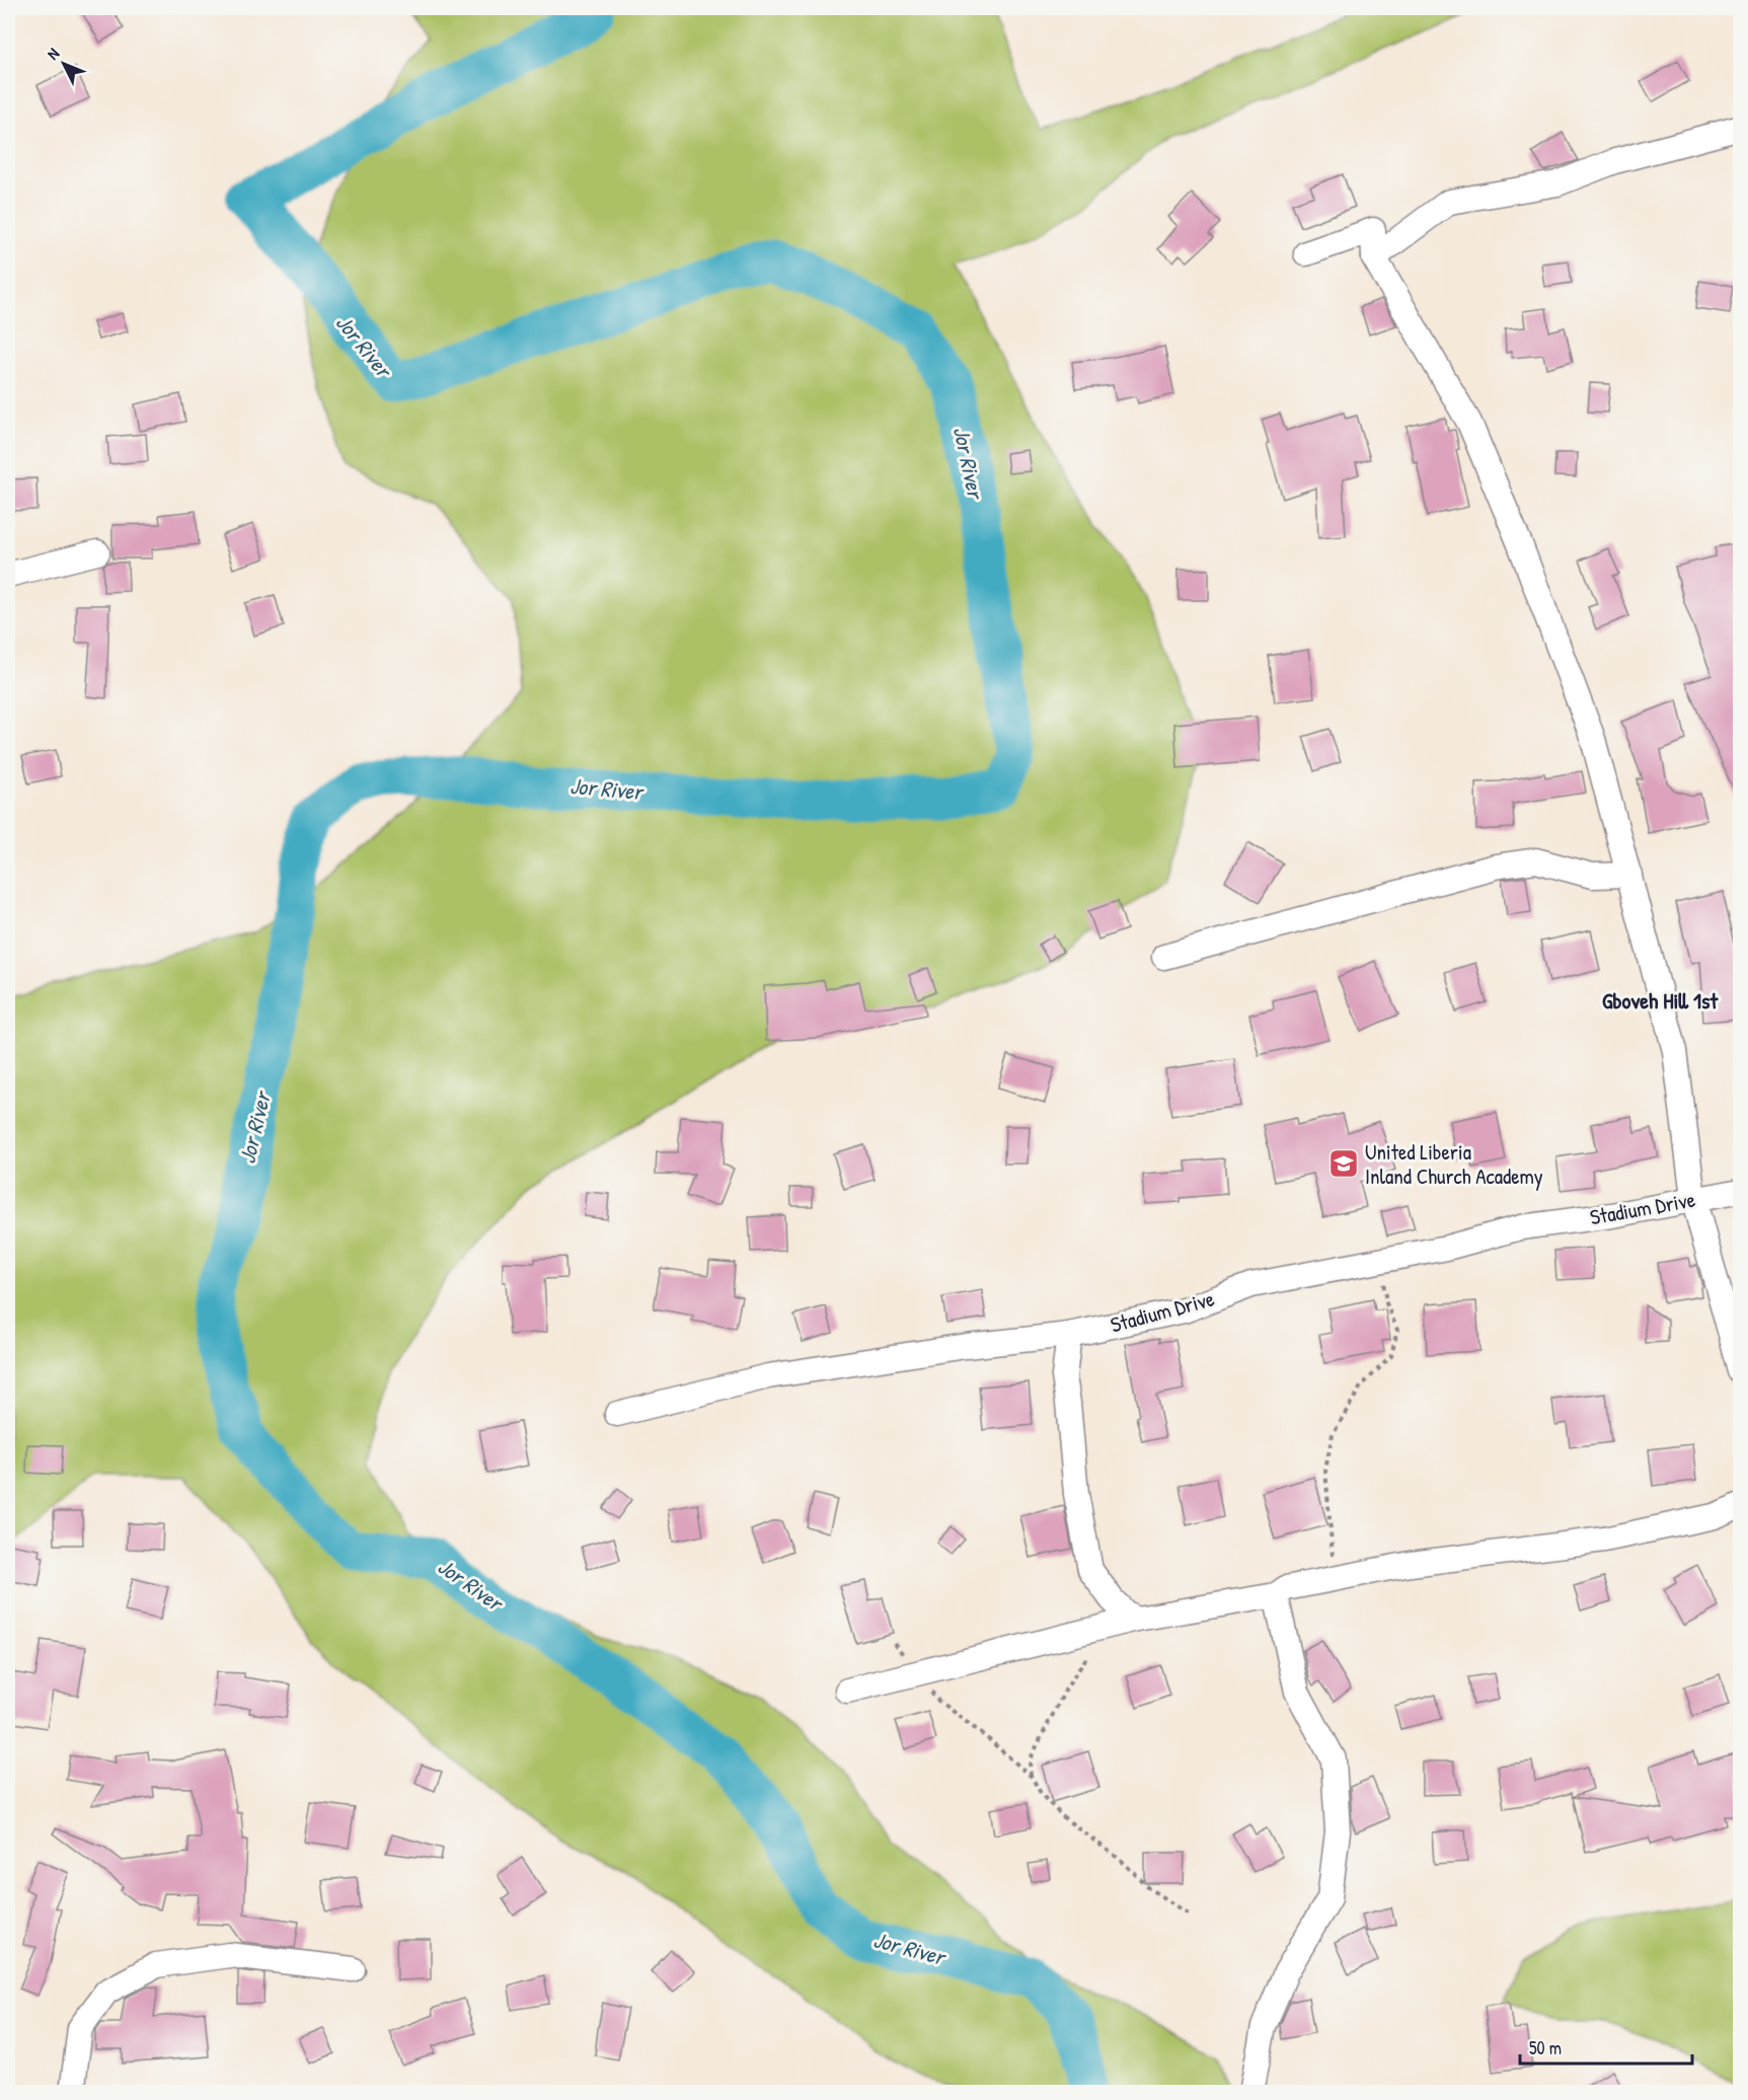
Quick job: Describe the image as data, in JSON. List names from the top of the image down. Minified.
{"streets":{"street":["Stadium Drive"]},"districts":["Gboveh Hill 1st"],"water":["Jor River"],"places":{"school or university":["United Liberia Inland Church Academy"]},"scale_bar":"50 m","north":"top left"}
